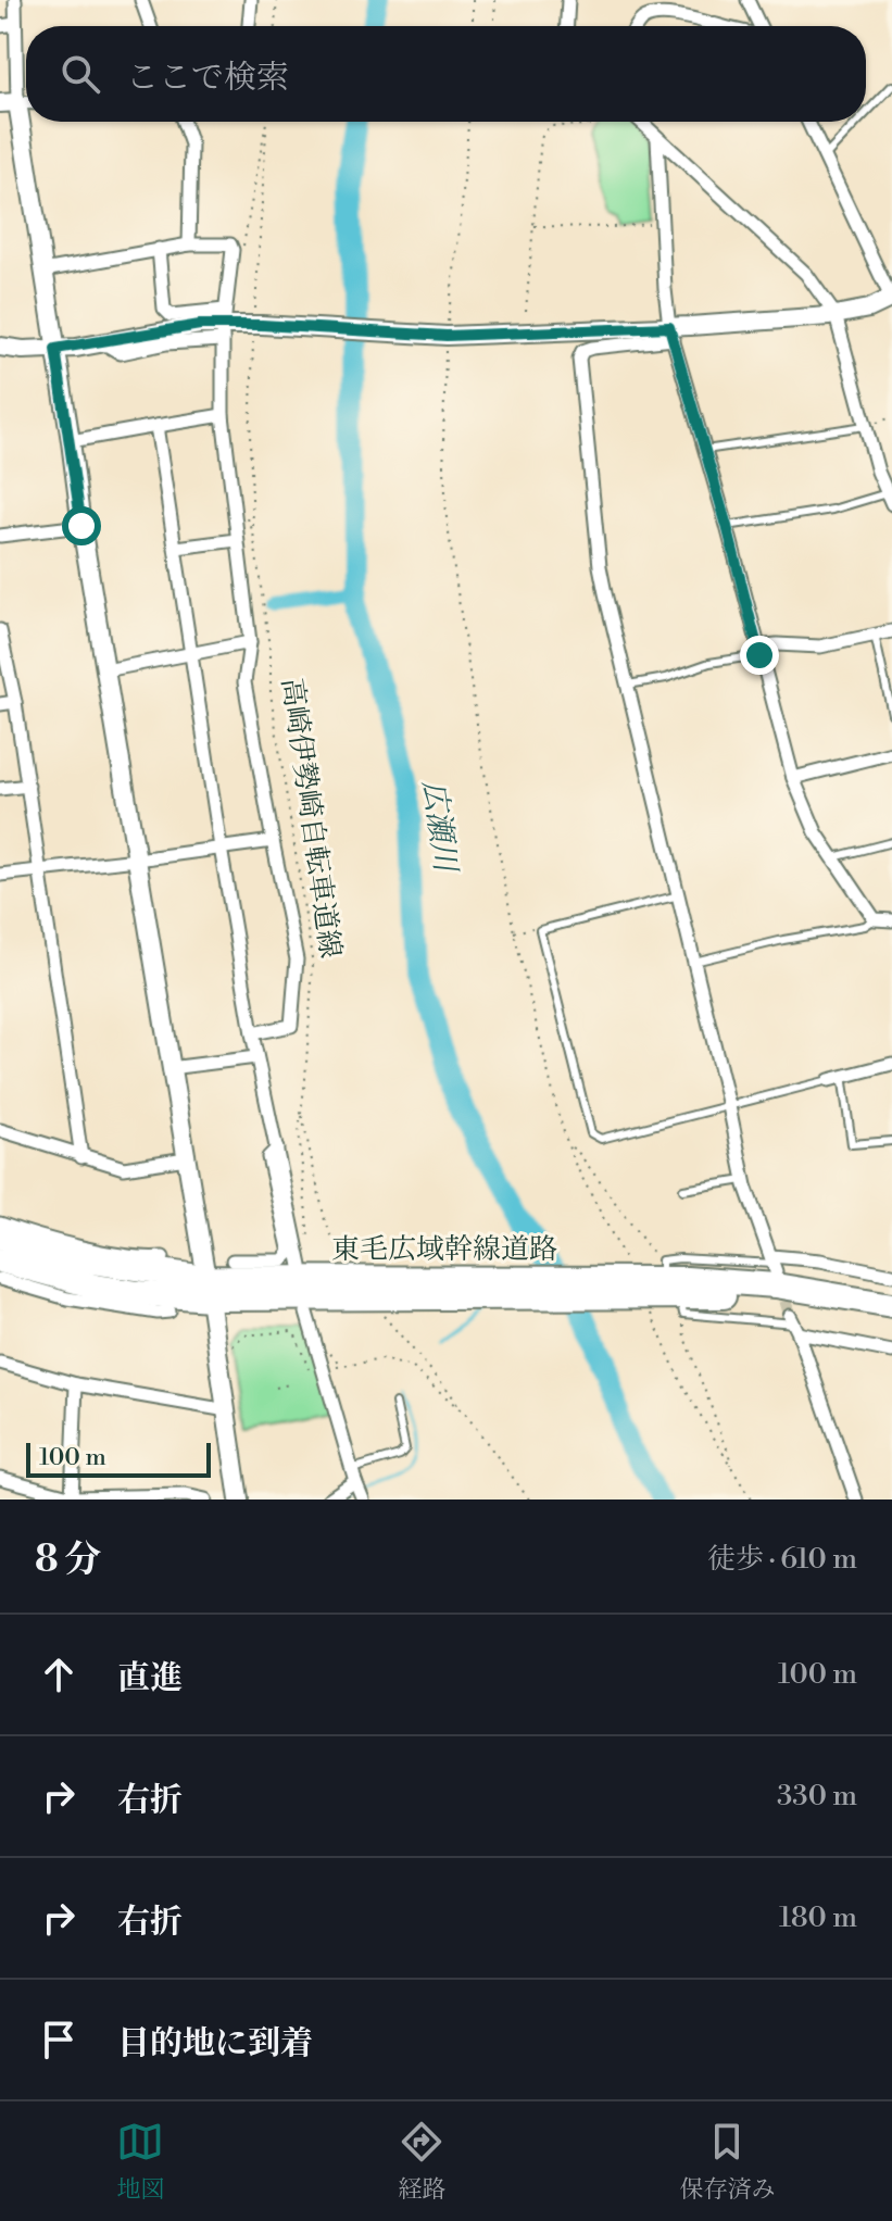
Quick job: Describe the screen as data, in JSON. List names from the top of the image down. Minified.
{"streets":{"highway":["東毛広域幹線道路"],"path":["高崎伊勢崎自転車道線"]},"water":["広瀬川"],"scale_bar":"100 m","page":{"search":"ここで検索","scale":"100 m","heading":["8 分","徒歩 · 610 m"],"list":[["直進","100 m"],["右折","330 m"],["右折","180 m"],"目的地に到着"],"nav":["地図","経路","保存済み"]}}
